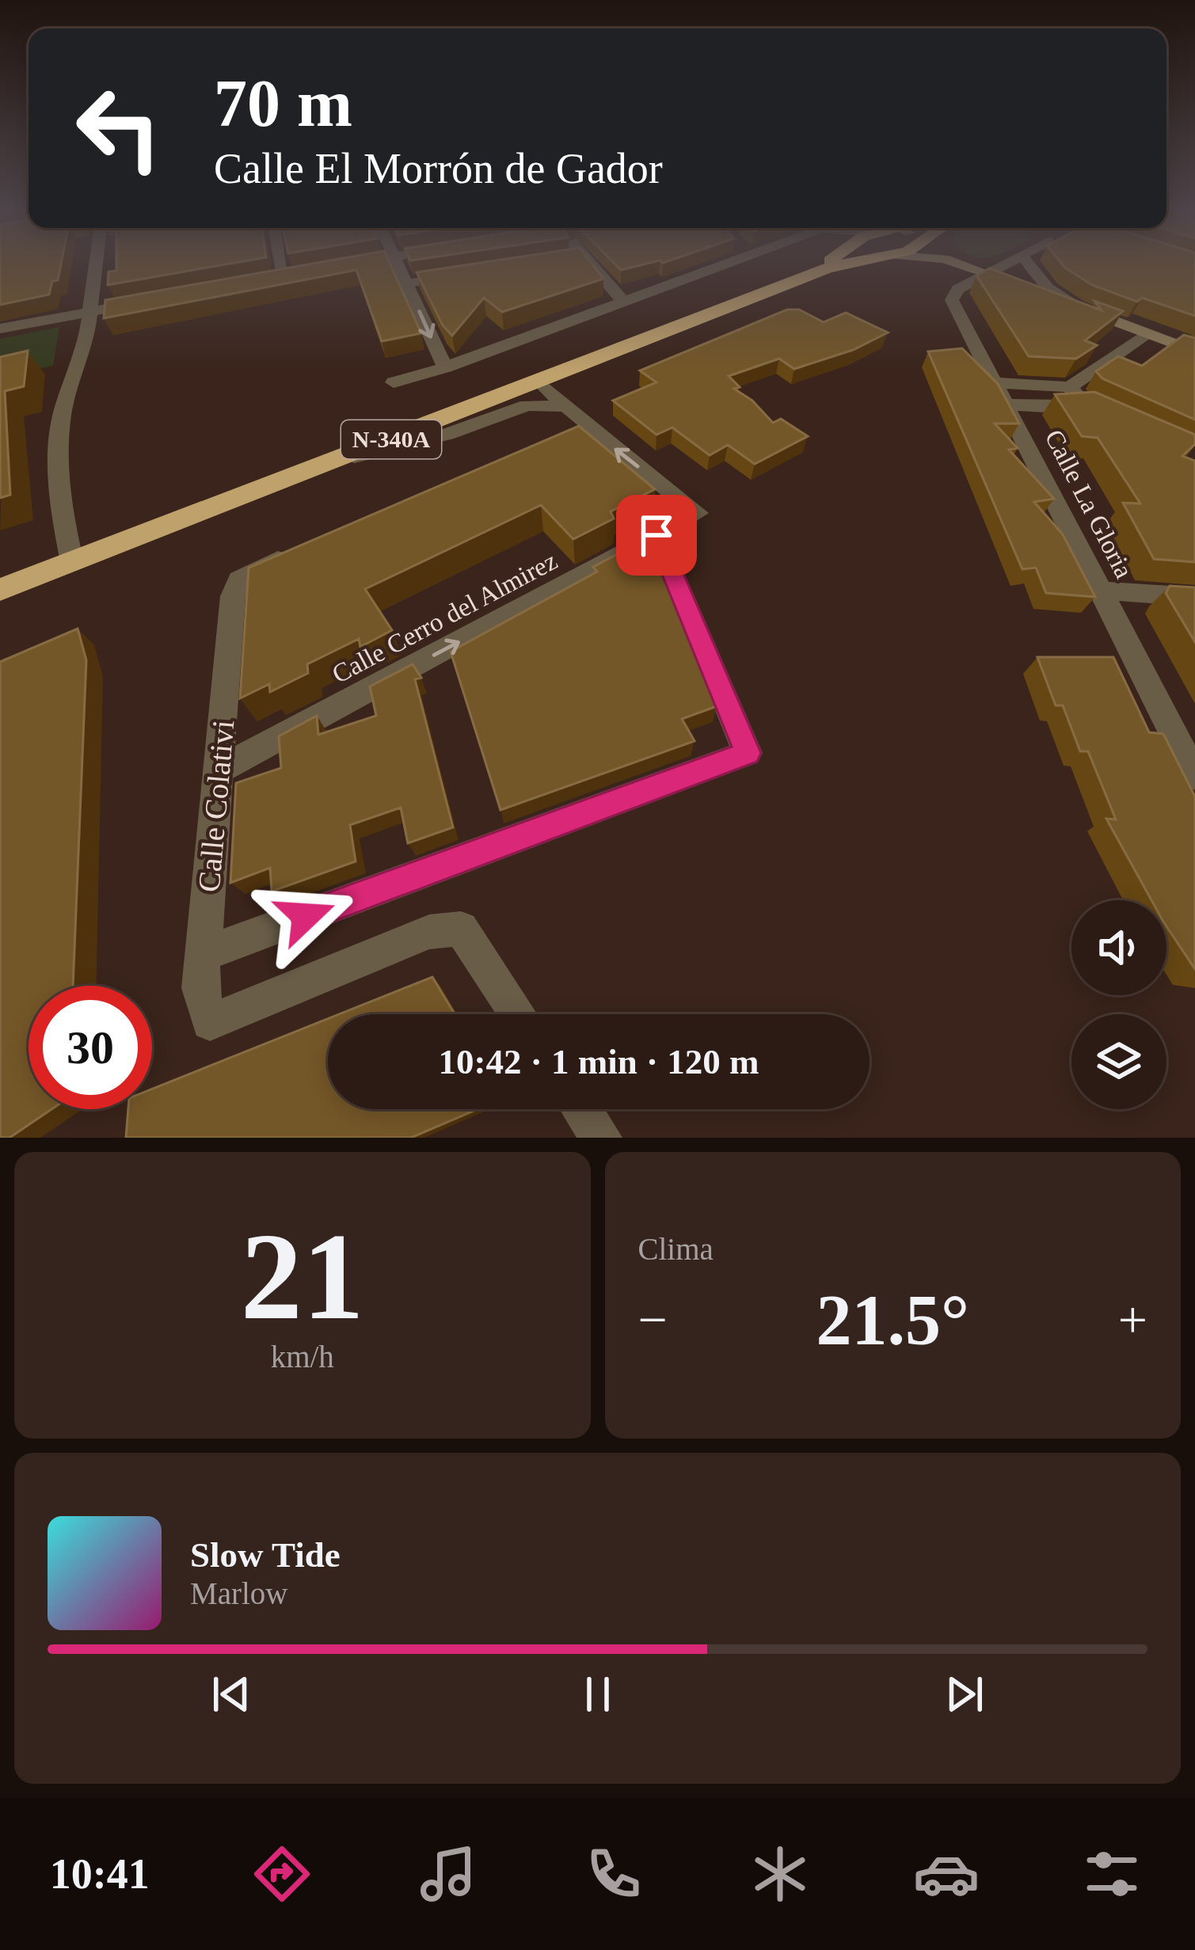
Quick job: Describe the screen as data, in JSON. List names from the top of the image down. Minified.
{"streets":{"highway":["N-340A"],"street":["Calle La Gloria","Calle Cerro del Almirez","Calle Colativi"]},"crossings":[["N-340A","Calle Cerro del Almirez"],["Calle Cerro del Almirez","Calle Colativi"]],"page":{"turn":["70 m","Calle El Morrón de Gador"],"limit":"30","trip":"10:42 · 1 min · 120 m","tile":[["21","km/h"],"Clima"],"heat":["−","21.5°","+"],"song":["Slow Tide","Marlow"],"tabs":"10:41"}}
